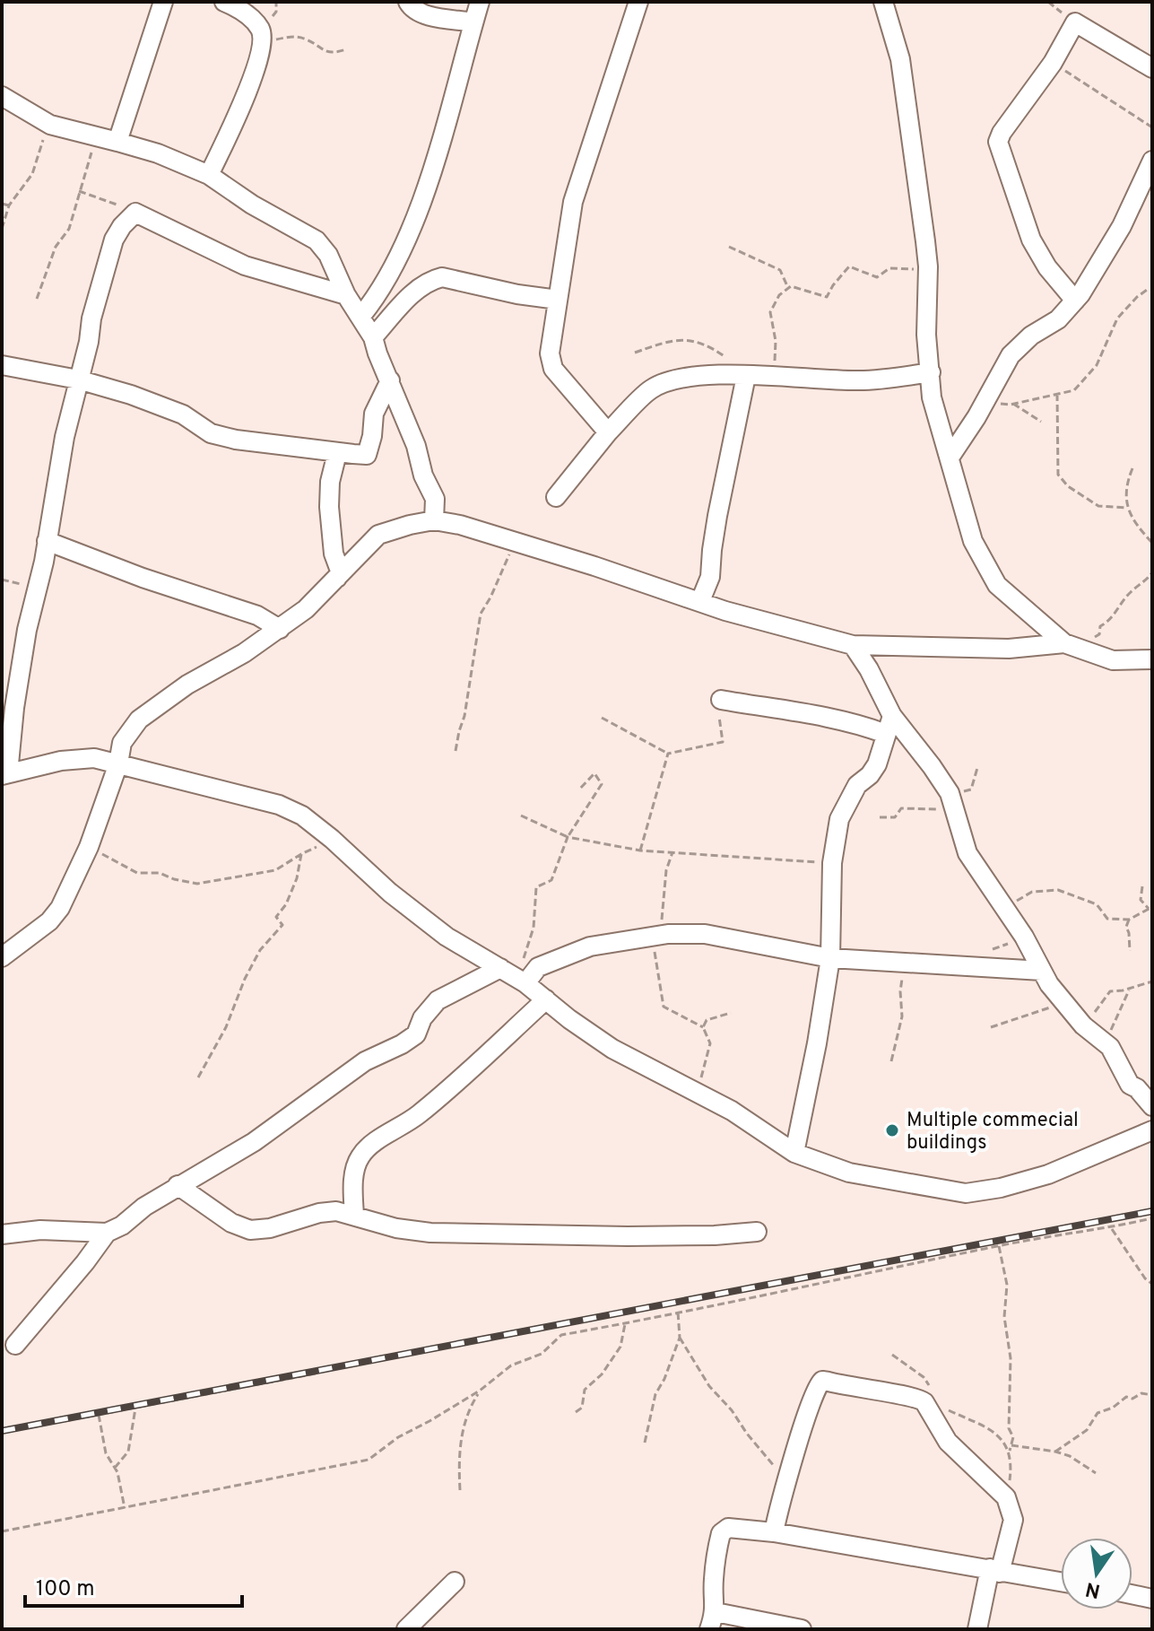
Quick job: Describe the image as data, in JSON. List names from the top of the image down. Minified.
{"places":["Multiple commecial buildings"],"scale_bar":"100 m","north":"bottom"}
